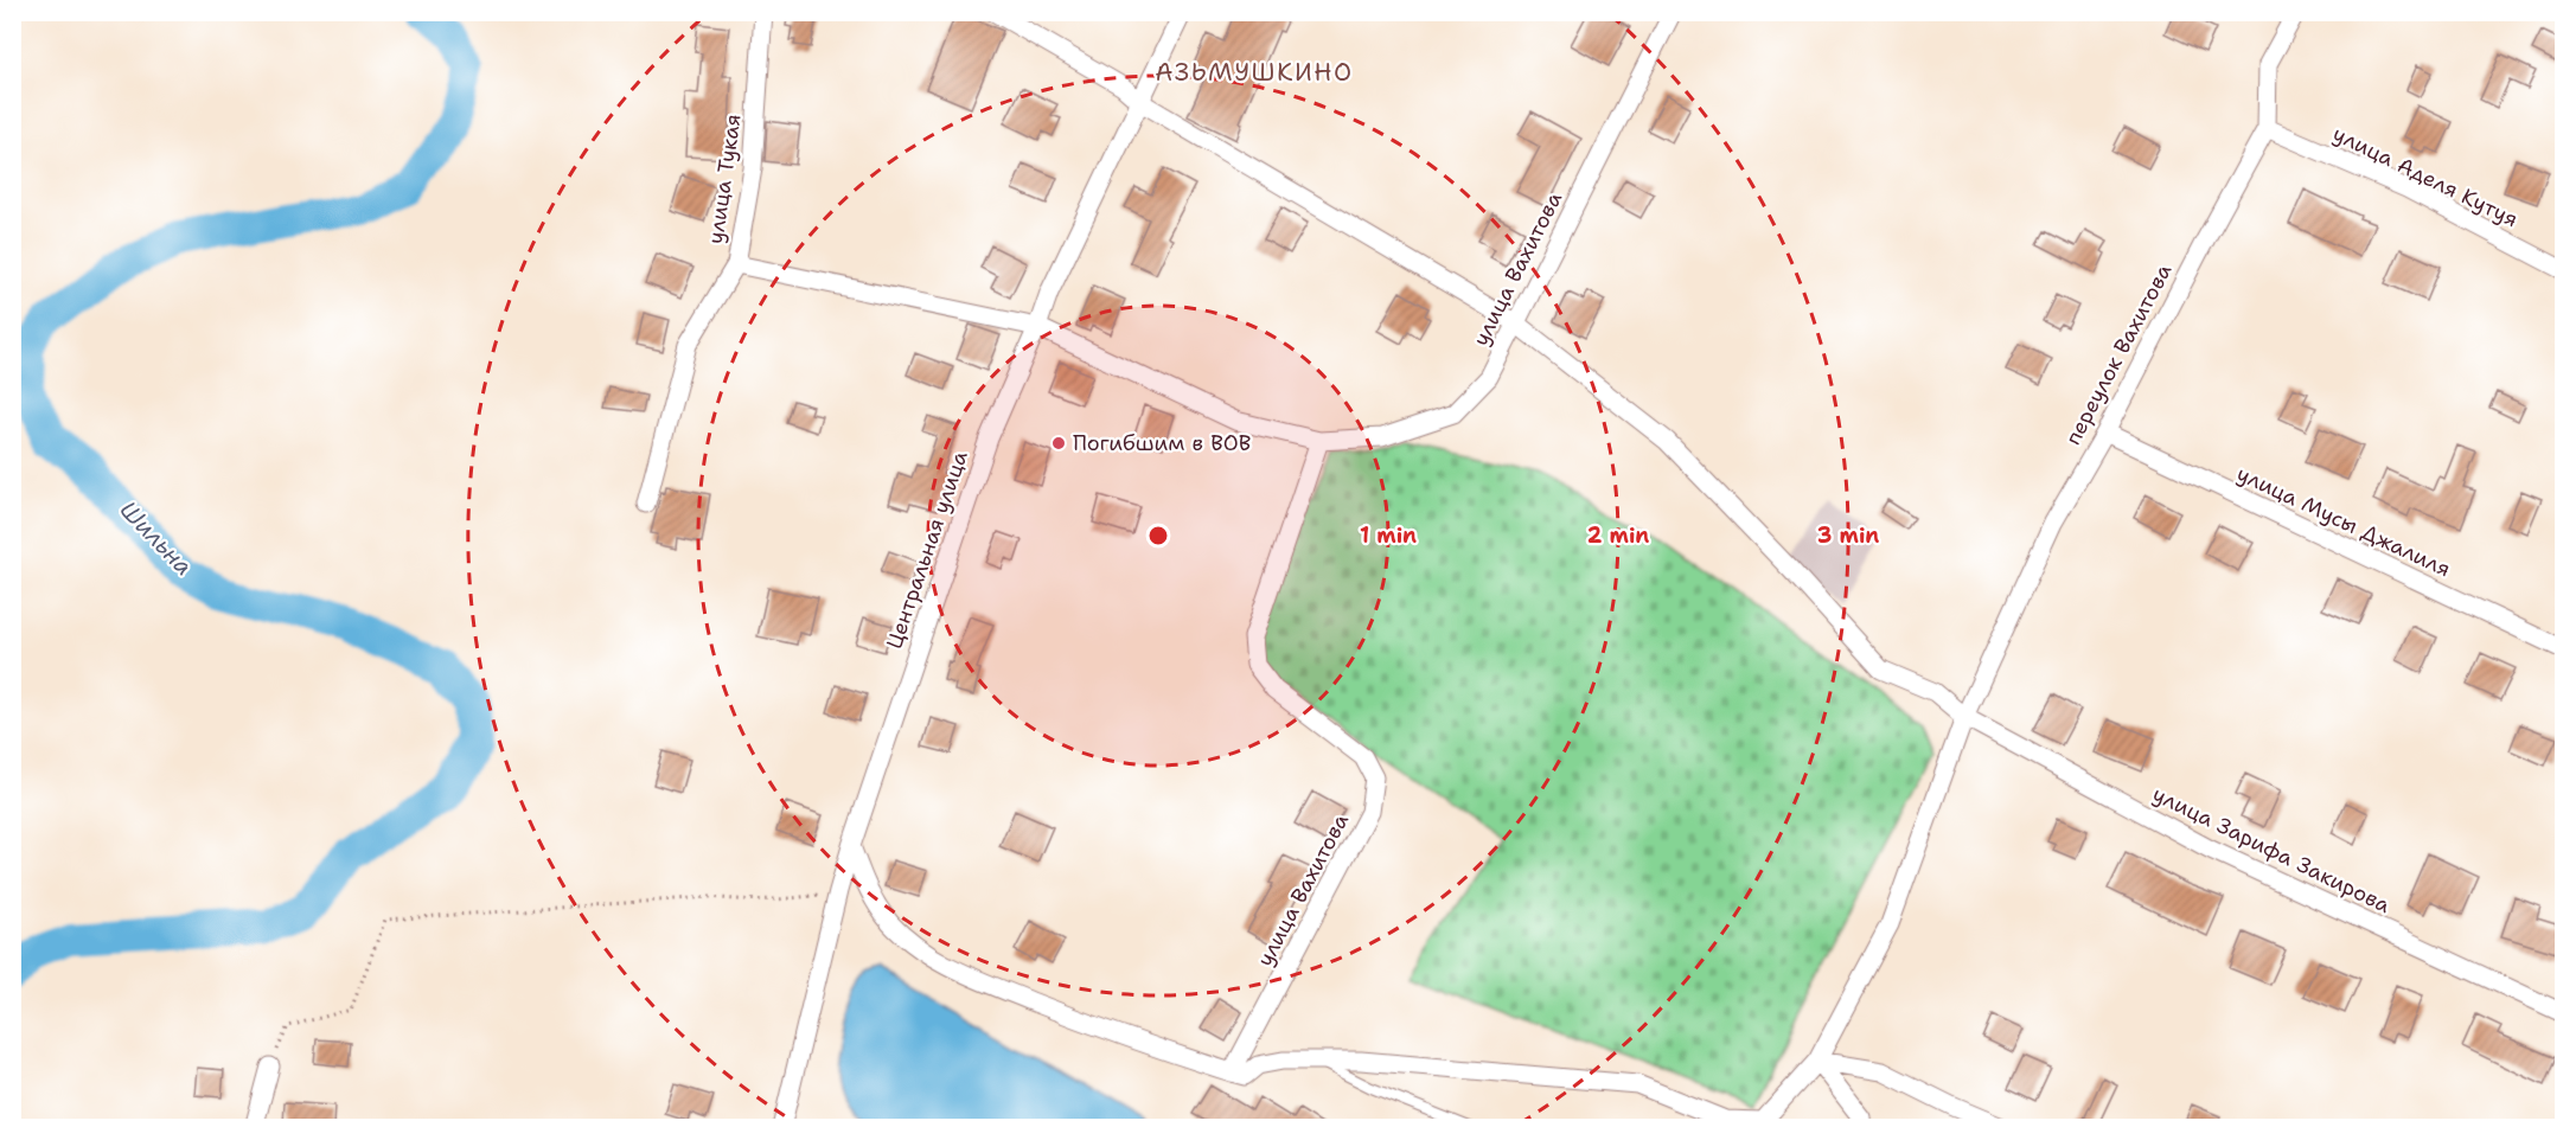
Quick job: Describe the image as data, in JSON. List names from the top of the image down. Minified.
{"streets":{"street":["улица Аделя Кутуя","улица Тукая","улица Вахитова","переулок Вахитова","улица Мусы Джалиля","Центральная улица","улица Зарифа Закирова"]},"crossings":[["улица Аделя Кутуя","переулок Вахитова"],["улица Тукая","улица Вахитова"],["улица Вахитова","переулок Вахитова"],["улица Вахитова","Центральная улица"],["улица Вахитова","улица Зарифа Закирова"],["переулок Вахитова","улица Мусы Джалиля"],["переулок Вахитова","улица Зарифа Закирова"],["Центральная улица","улица Зарифа Закирова"]],"districts":["АЗЬМУШКИНО"],"water":["Шильна"],"places":["Погибшим в ВОВ"],"rings":["1 min","2 min","3 min"]}
